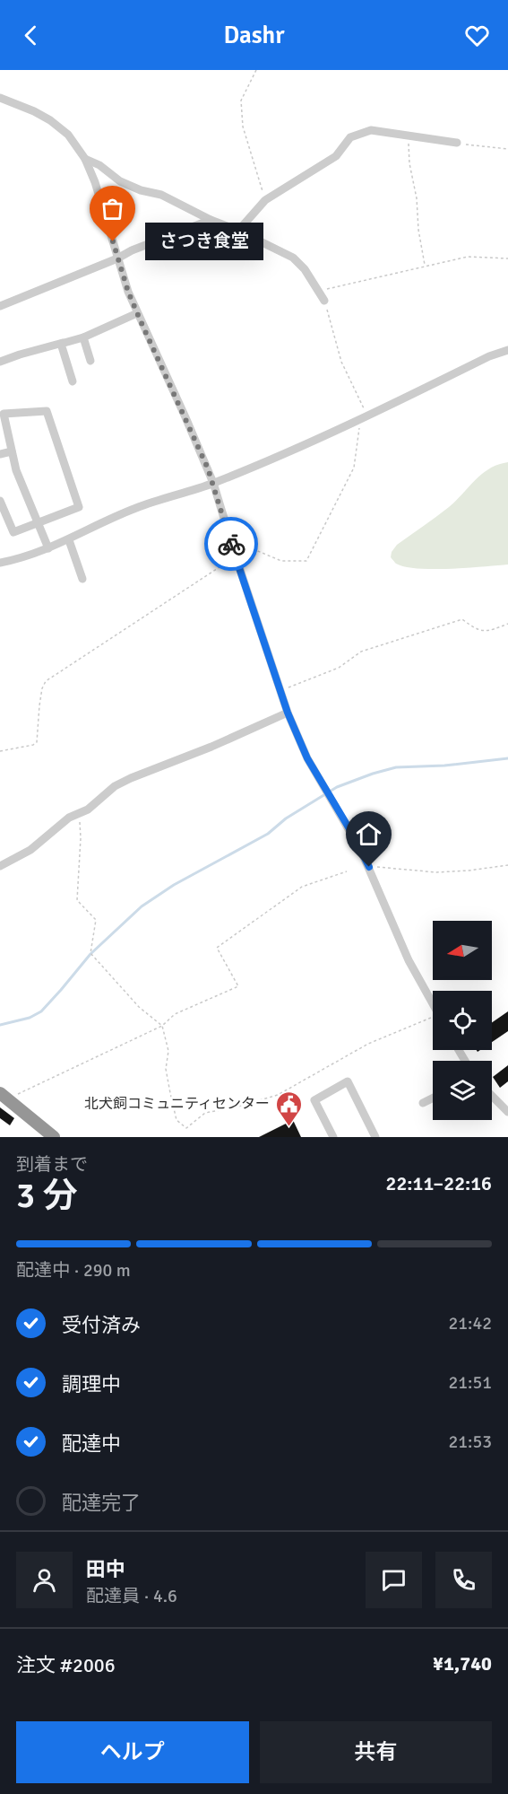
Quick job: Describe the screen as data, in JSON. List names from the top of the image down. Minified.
{"places":{"other":["さつき食堂"],"public building":["北犬飼コミュニティセンター"]},"north":"left","page":{"header":"Dashr","bubble":"さつき食堂","heading":["3 分","到着まで","22:11–22:16"],"panel":["田中","配達員 · 4.6","注文 #2006","¥1,740"],"bar":"配達中 · 290 m","list":[["受付済み","21:42"],["調理中","21:51"],["配達中","21:53"],"配達完了"],"buttons":["ヘルプ","共有"]}}
